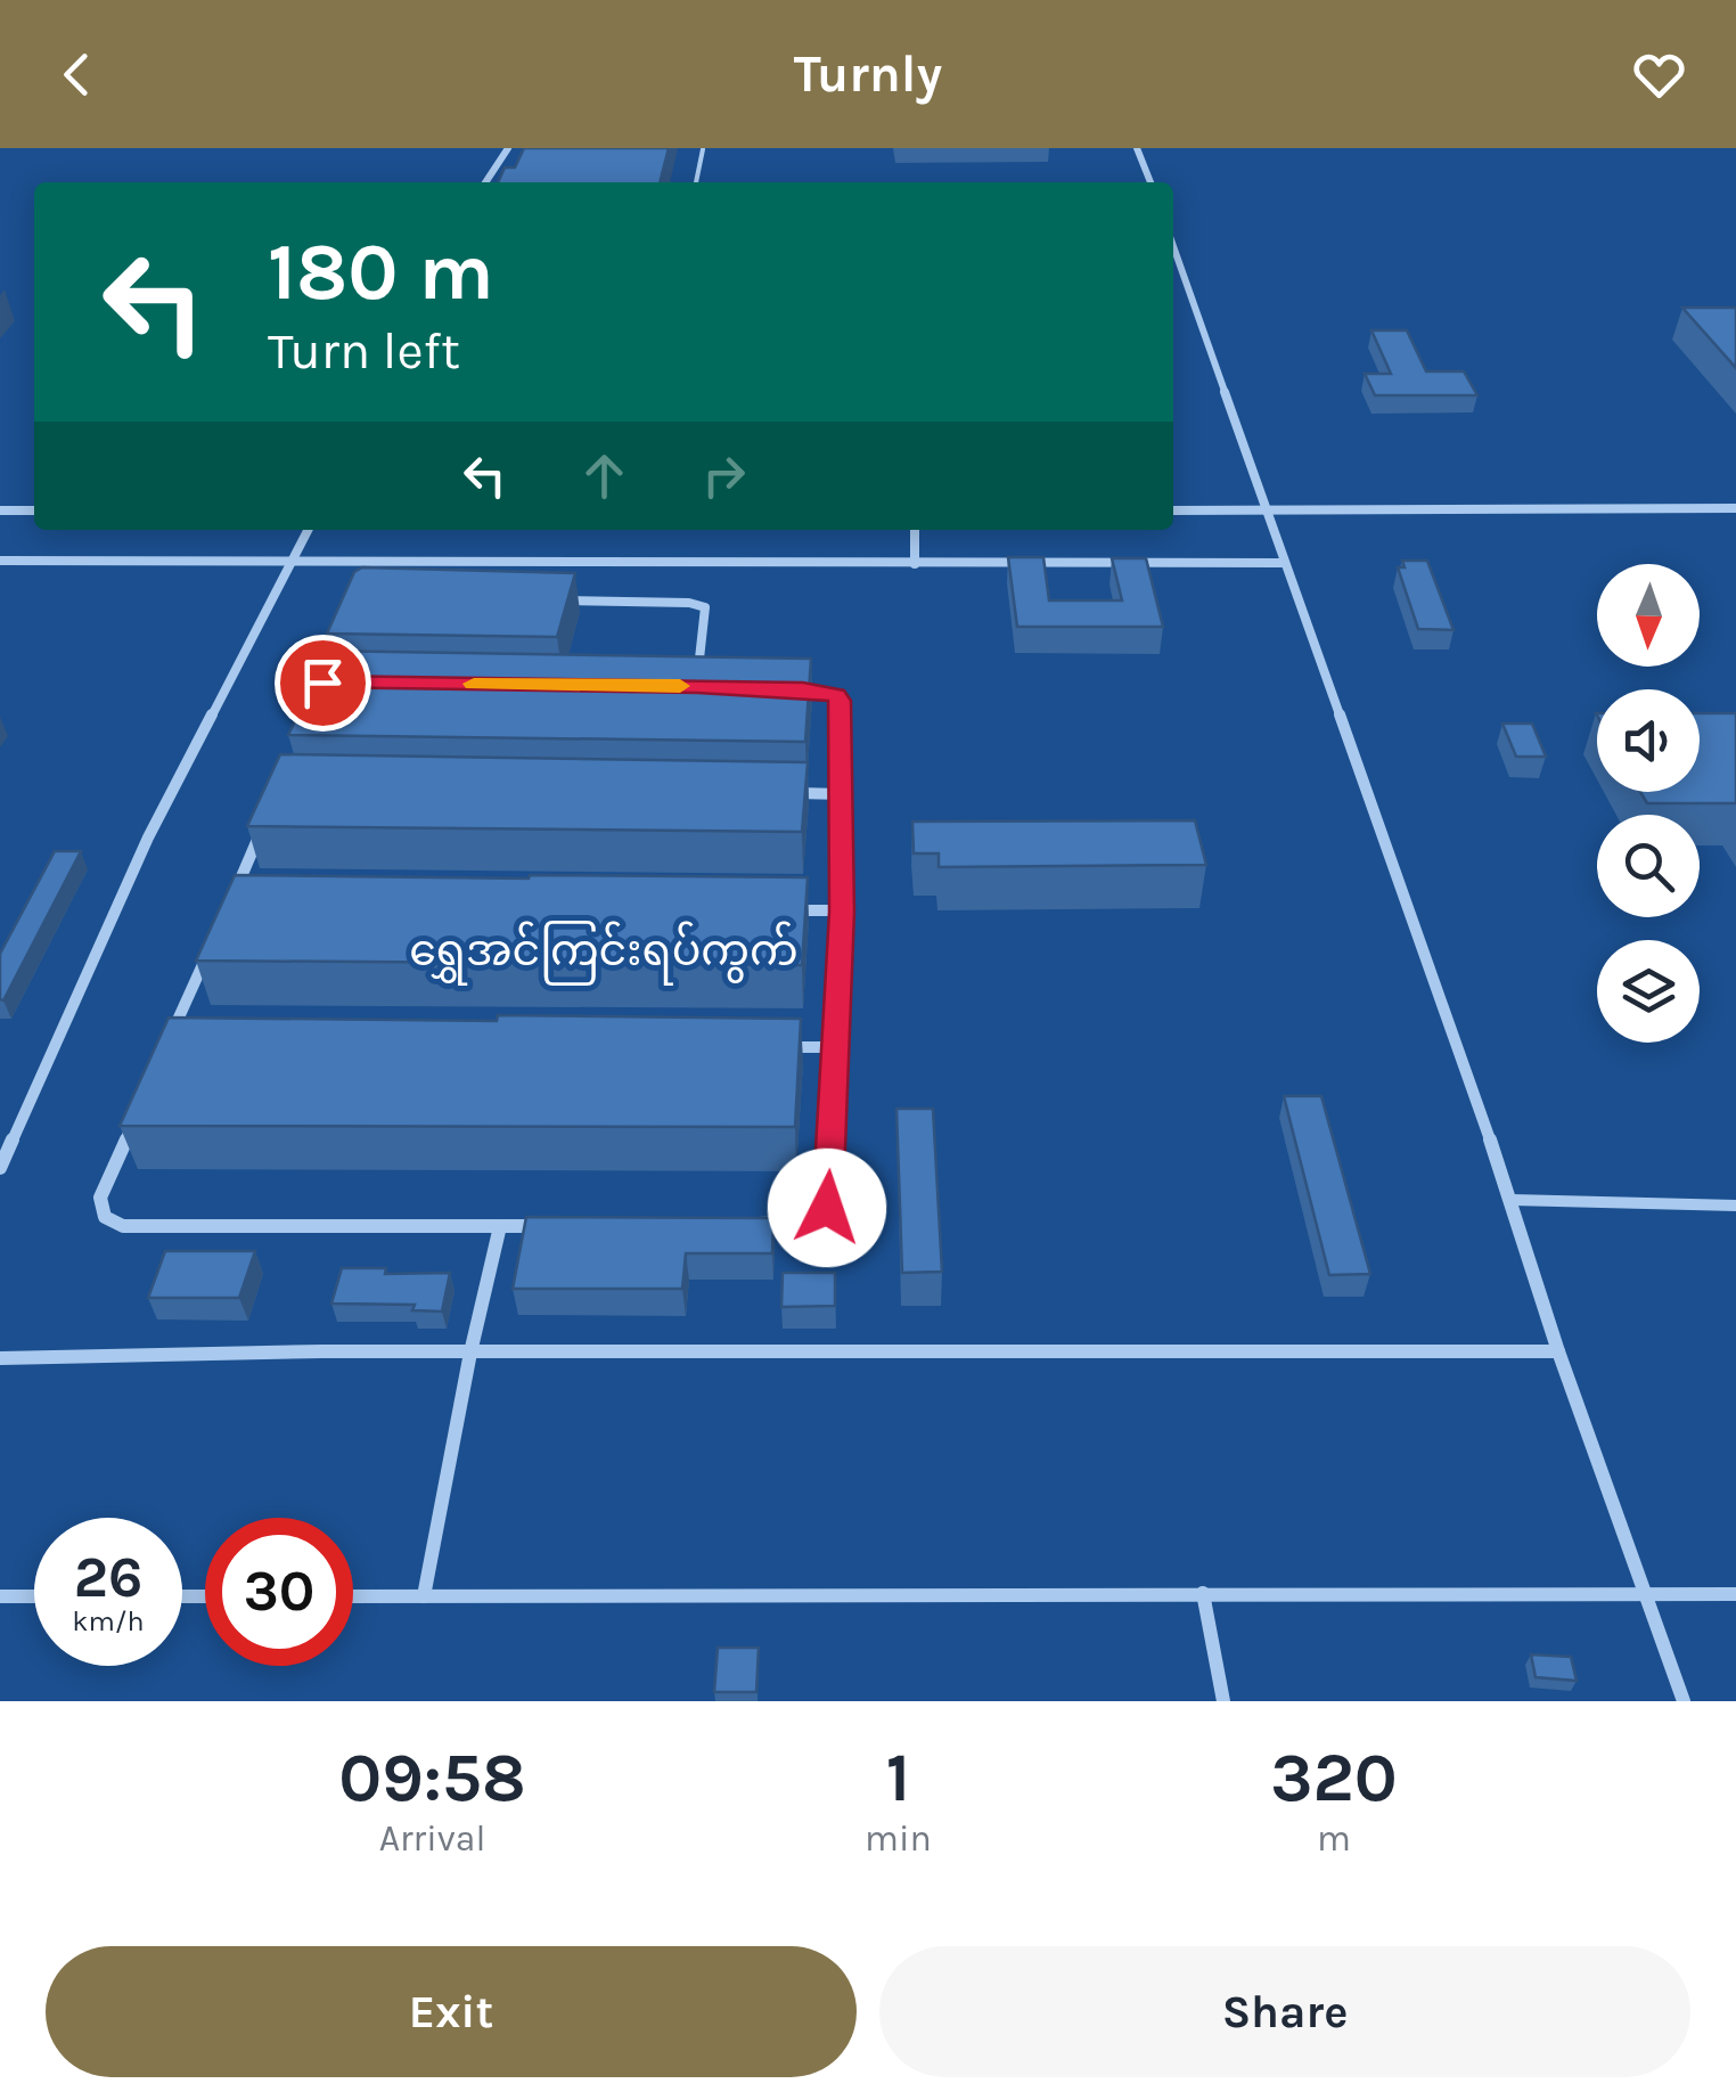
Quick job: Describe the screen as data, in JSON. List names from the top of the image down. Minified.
{"districts":["ရွှေအင်ကြင်းရပ်ကွက်"],"north":"bottom","page":{"header":"Turnly","turn":["180 m","Turn left"],"speed":"26 km/h","limit":"30","eta":["09:58","Arrival","1","min","320","m"],"buttons":["Exit","Share"]}}
